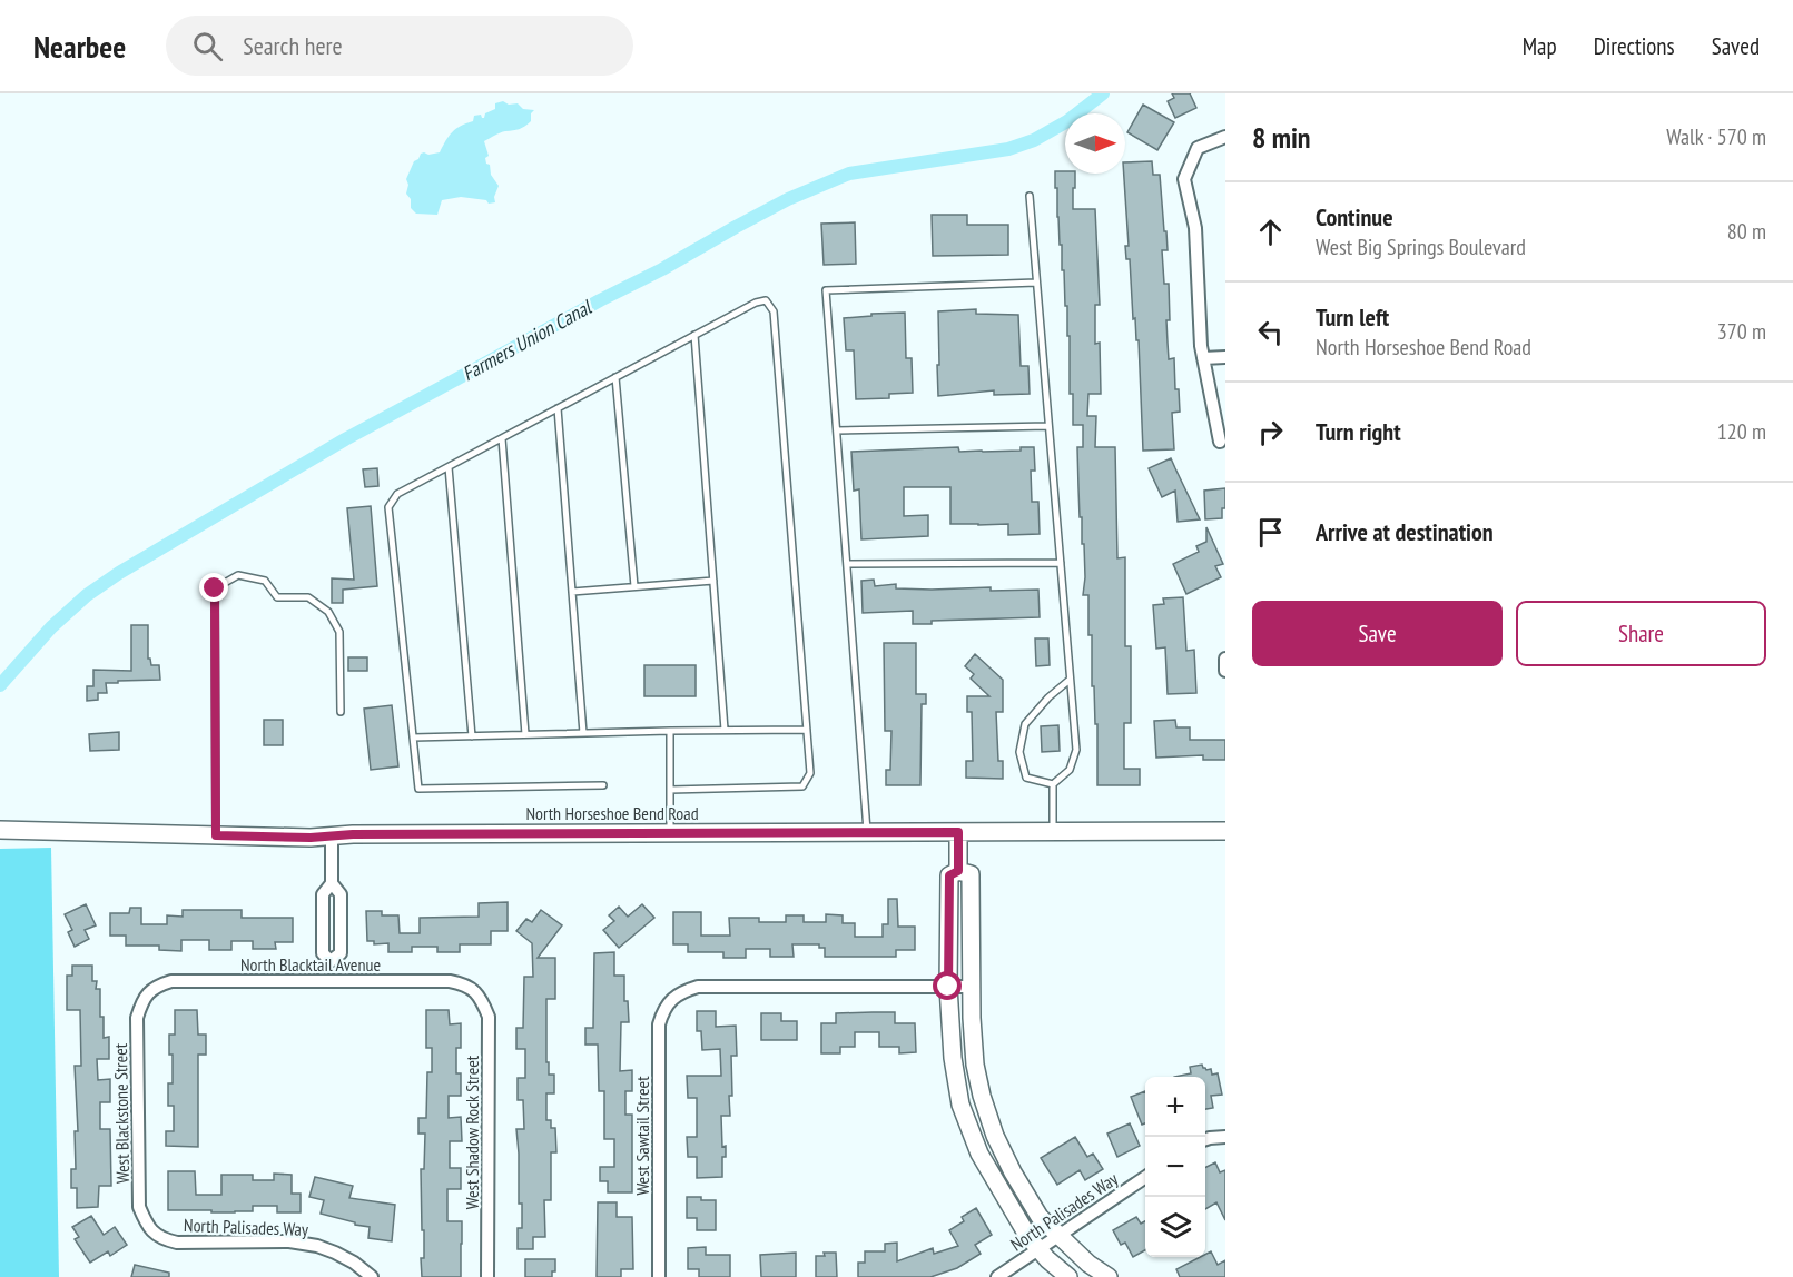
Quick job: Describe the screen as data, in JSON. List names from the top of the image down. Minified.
{"streets":{"street":["North Horseshoe Bend Road","North Blacktail Avenue","West Blackstone Street","West Shadow Rock Street","West Sawtail Street","North Palisades Way"]},"crossings":[["North Blacktail Avenue","West Blackstone Street"],["North Blacktail Avenue","West Shadow Rock Street"],["West Blackstone Street","North Palisades Way"]],"water":["Farmers Union Canal"],"north":"right","page":{"header":"Nearbee","search":"Search here","nav":["Map","Directions","Saved"],"heading":["8 min","Walk · 570 m"],"list":[["Continue","West Big Springs Boulevard","80 m"],["Turn left","North Horseshoe Bend Road","370 m"],["Turn right","120 m"],"Arrive at destination"],"buttons":["Save","Share"],"map_buttons":["+","−"]}}
